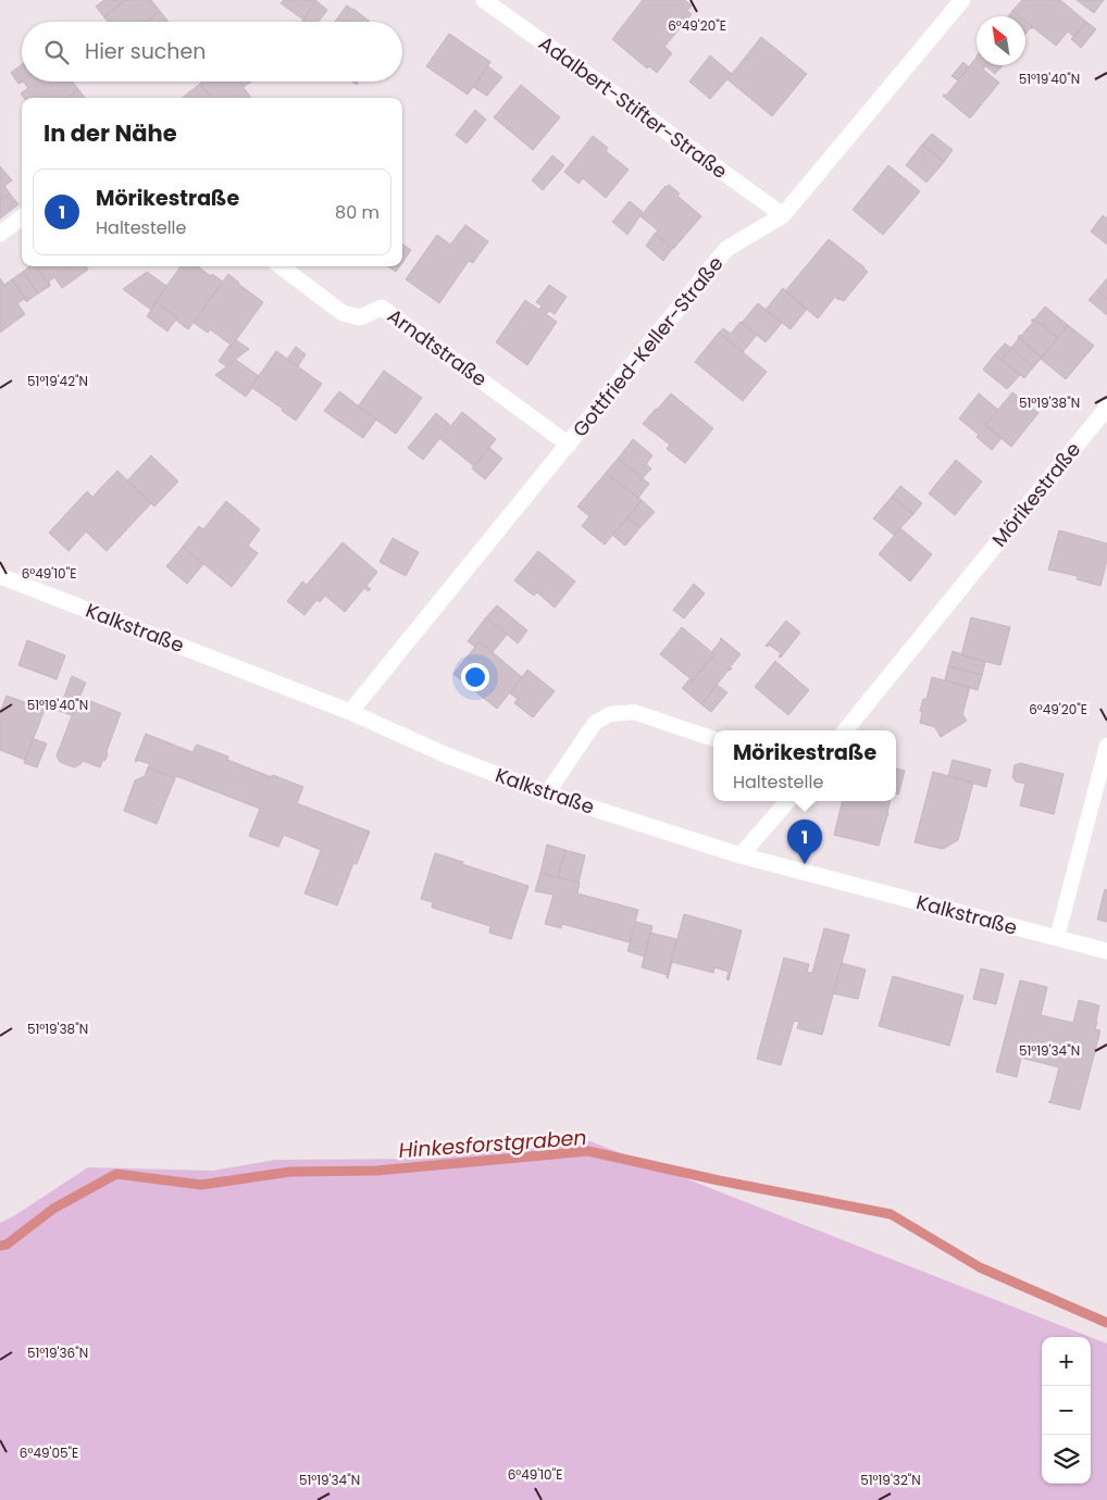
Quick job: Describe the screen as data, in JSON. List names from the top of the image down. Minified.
{"streets":{"street":["Adalbert-Stifter-Straße","Gottfried-Keller-Straße","Arndtstraße","Mörikestraße","Kalkstraße"]},"crossings":[["Adalbert-Stifter-Straße","Gottfried-Keller-Straße"],["Gottfried-Keller-Straße","Arndtstraße"],["Gottfried-Keller-Straße","Kalkstraße"]],"water":["Hinkesforstgraben"],"north":"top left","page":{"search":"Hier suchen","heading":"In der Nähe","list":[{"mark":"1","name":"Mörikestraße","note":"Haltestelle","value":"80 m"}],"popup":["Mörikestraße","Haltestelle"],"pins":"1","map_buttons":["+","−"]},"coordinates":["6°49'20\"E","51°19'40\"N","51°19'42\"N","51°19'38\"N","6°49'10\"E","51°19'34\"N","51°19'36\"N","6°49'05\"E","51°19'32\"N"]}
